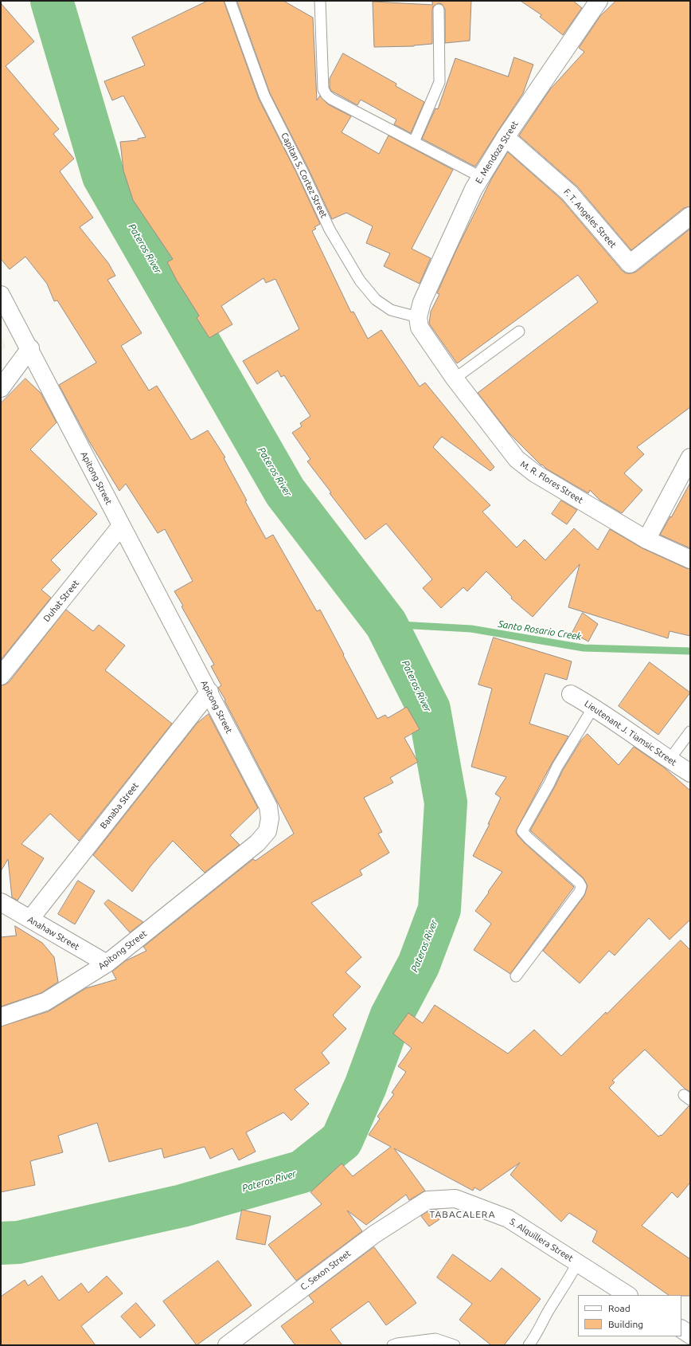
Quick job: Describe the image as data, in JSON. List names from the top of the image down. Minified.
{"streets":{"street":["E. Mendoza Street","F. T. Angeles Street","Apitong Street","M. R. Flores Street","Duhat Street","Lieutenant J. Tiamsic Street","Banaba Street","Anahaw Street","S. Alquillera Street","C. Sexon Street"],"lane":["Capitan S. Cortez Street"]},"crossings":[["E. Mendoza Street","Capitan S. Cortez Street"],["E. Mendoza Street","F. T. Angeles Street"],["E. Mendoza Street","M. R. Flores Street"],["Capitan S. Cortez Street","M. R. Flores Street"],["Apitong Street","Duhat Street"],["Apitong Street","Banaba Street"],["Apitong Street","Anahaw Street"],["Banaba Street","Anahaw Street"],["S. Alquillera Street","C. Sexon Street"]],"districts":["TABACALERA"],"water":["Pateros River","Santo Rosario Creek"],"legend":["Road","Building"]}
